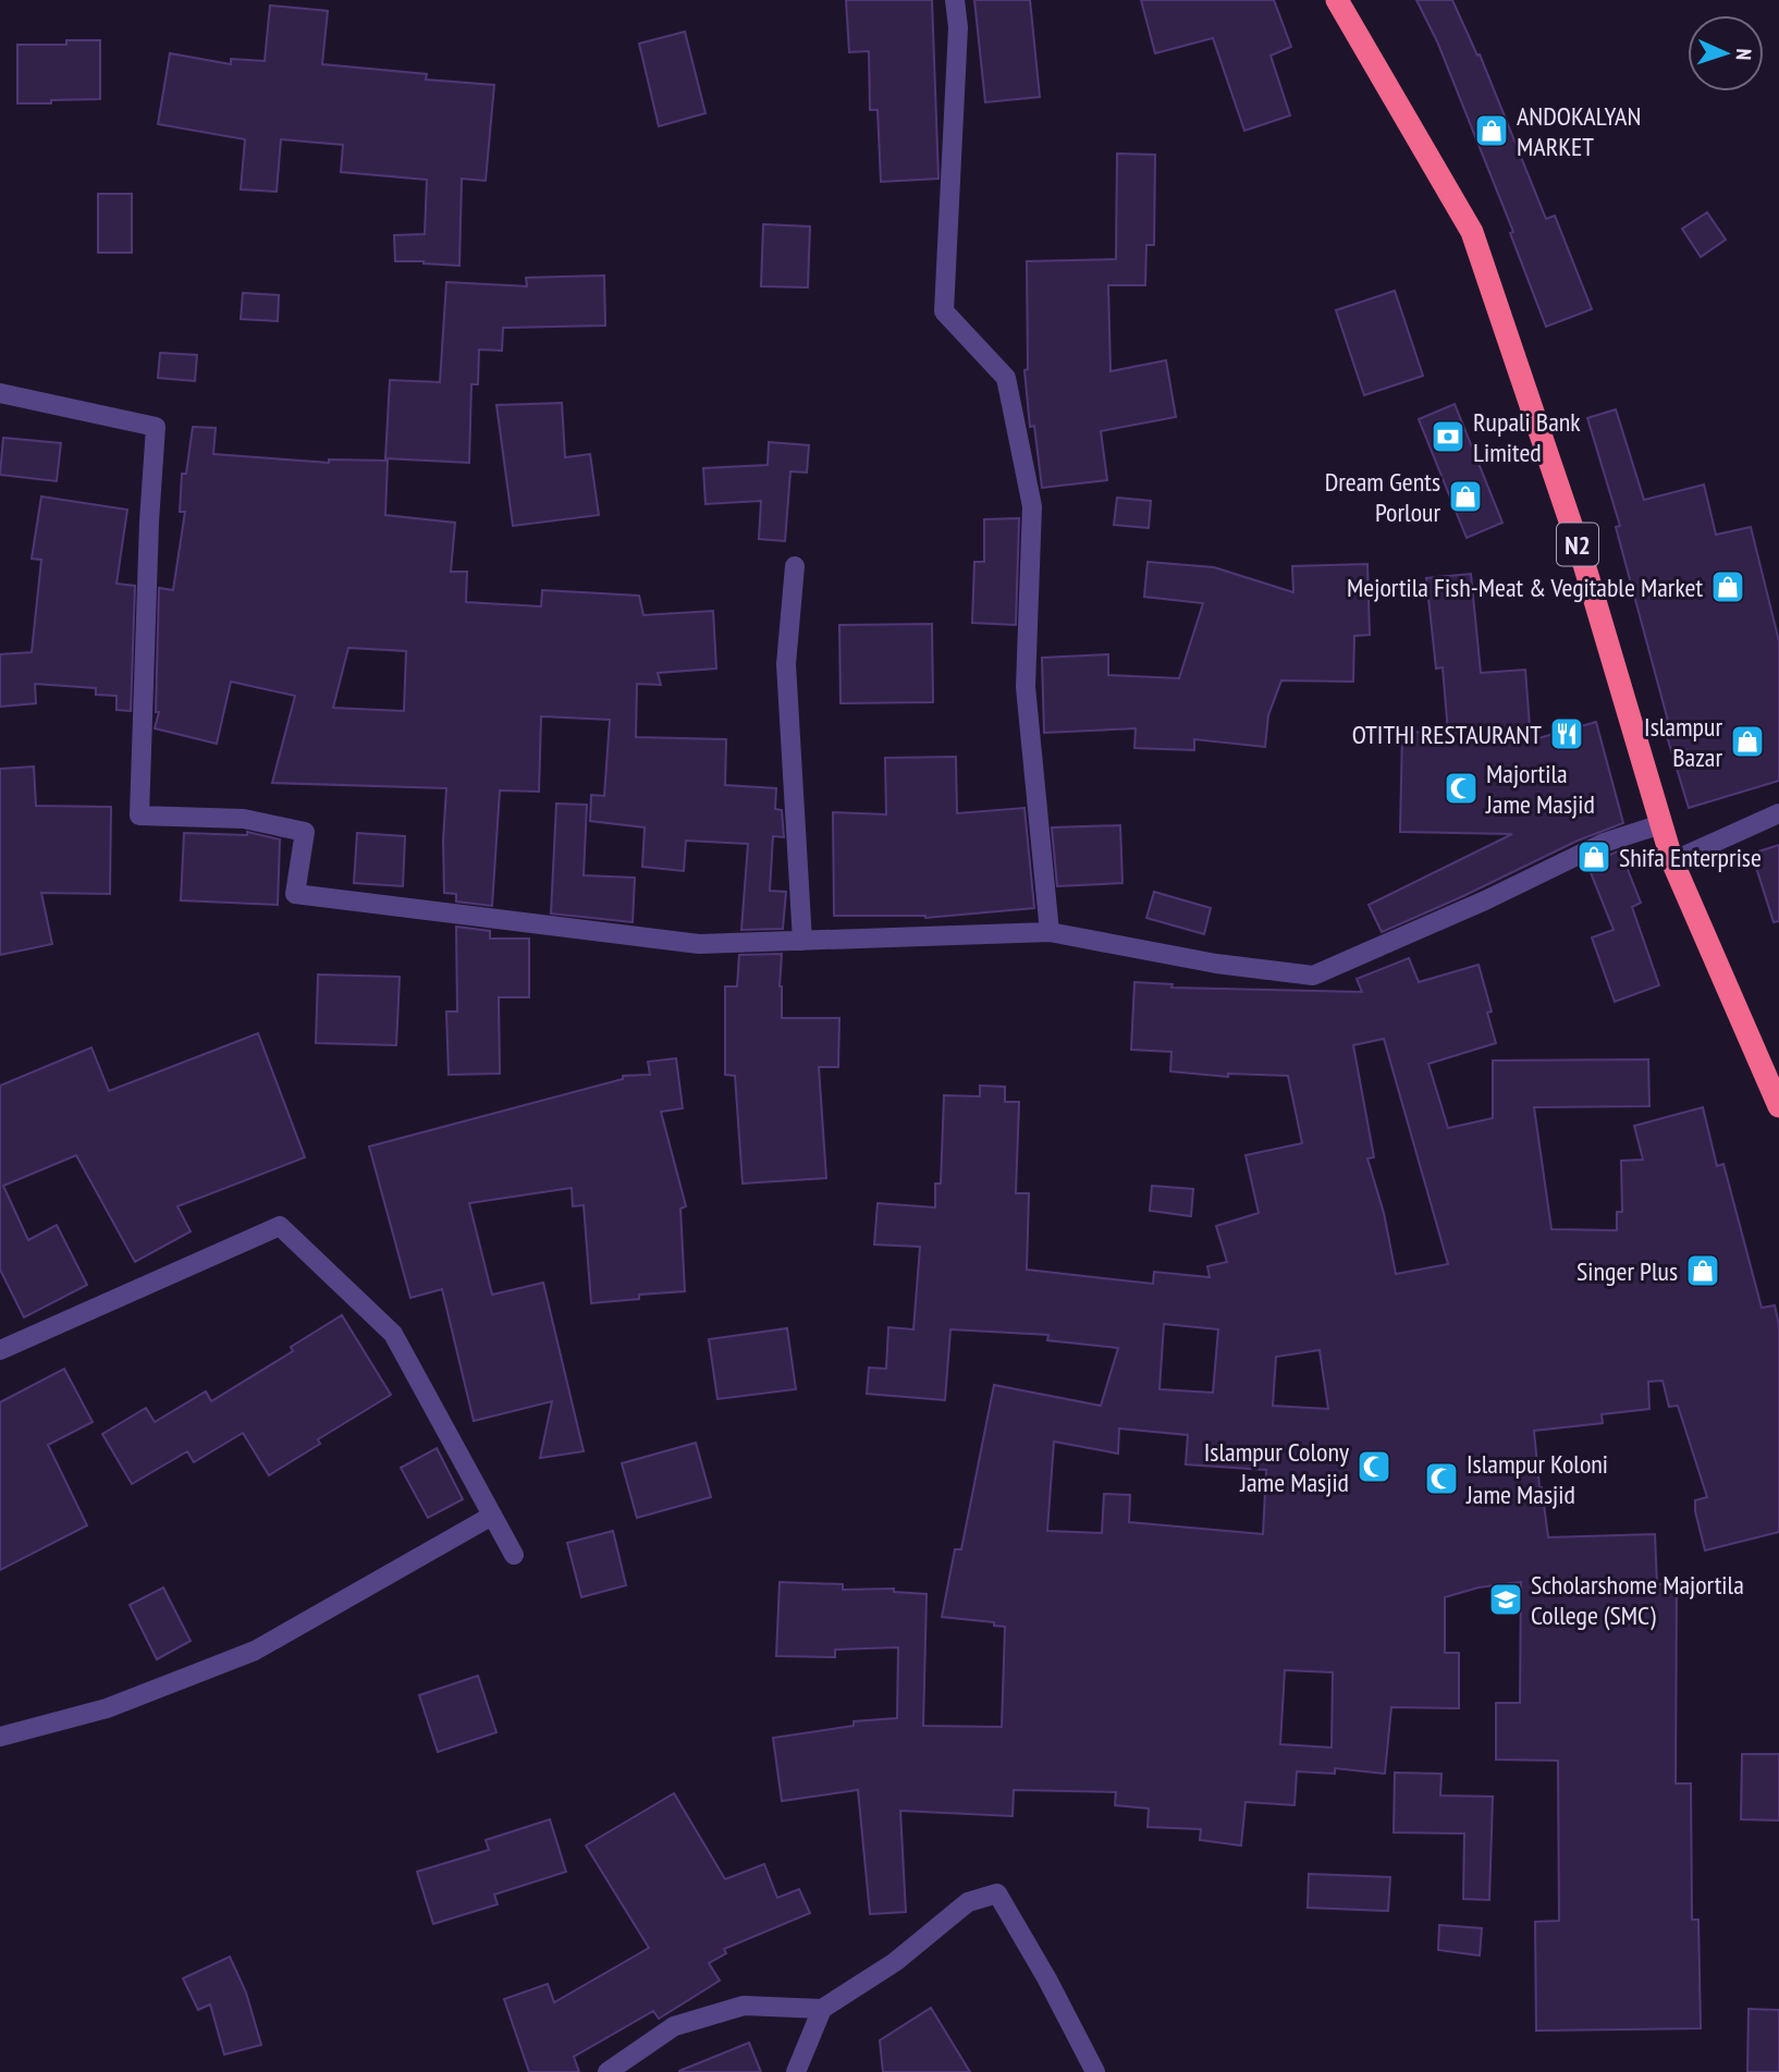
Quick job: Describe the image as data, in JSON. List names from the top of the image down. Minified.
{"streets":{"highway":["N2"]},"places":{"shop":["ANDOKALYAN MARKET","Dream Gents Porlour","Mejortila Fish-Meat & Vegitable Market","Islampur Bazar","Shifa Enterprise","Singer Plus"],"bank":["Rupali Bank Limited"],"restaurant":["OTITHI RESTAURANT"],"mosque":["Majortila Jame Masjid","Islampur Colony Jame Masjid","Islampur Koloni Jame Masjid"],"school or university":["Scholarshome Majortila College (SMC)"]},"north":"right"}
